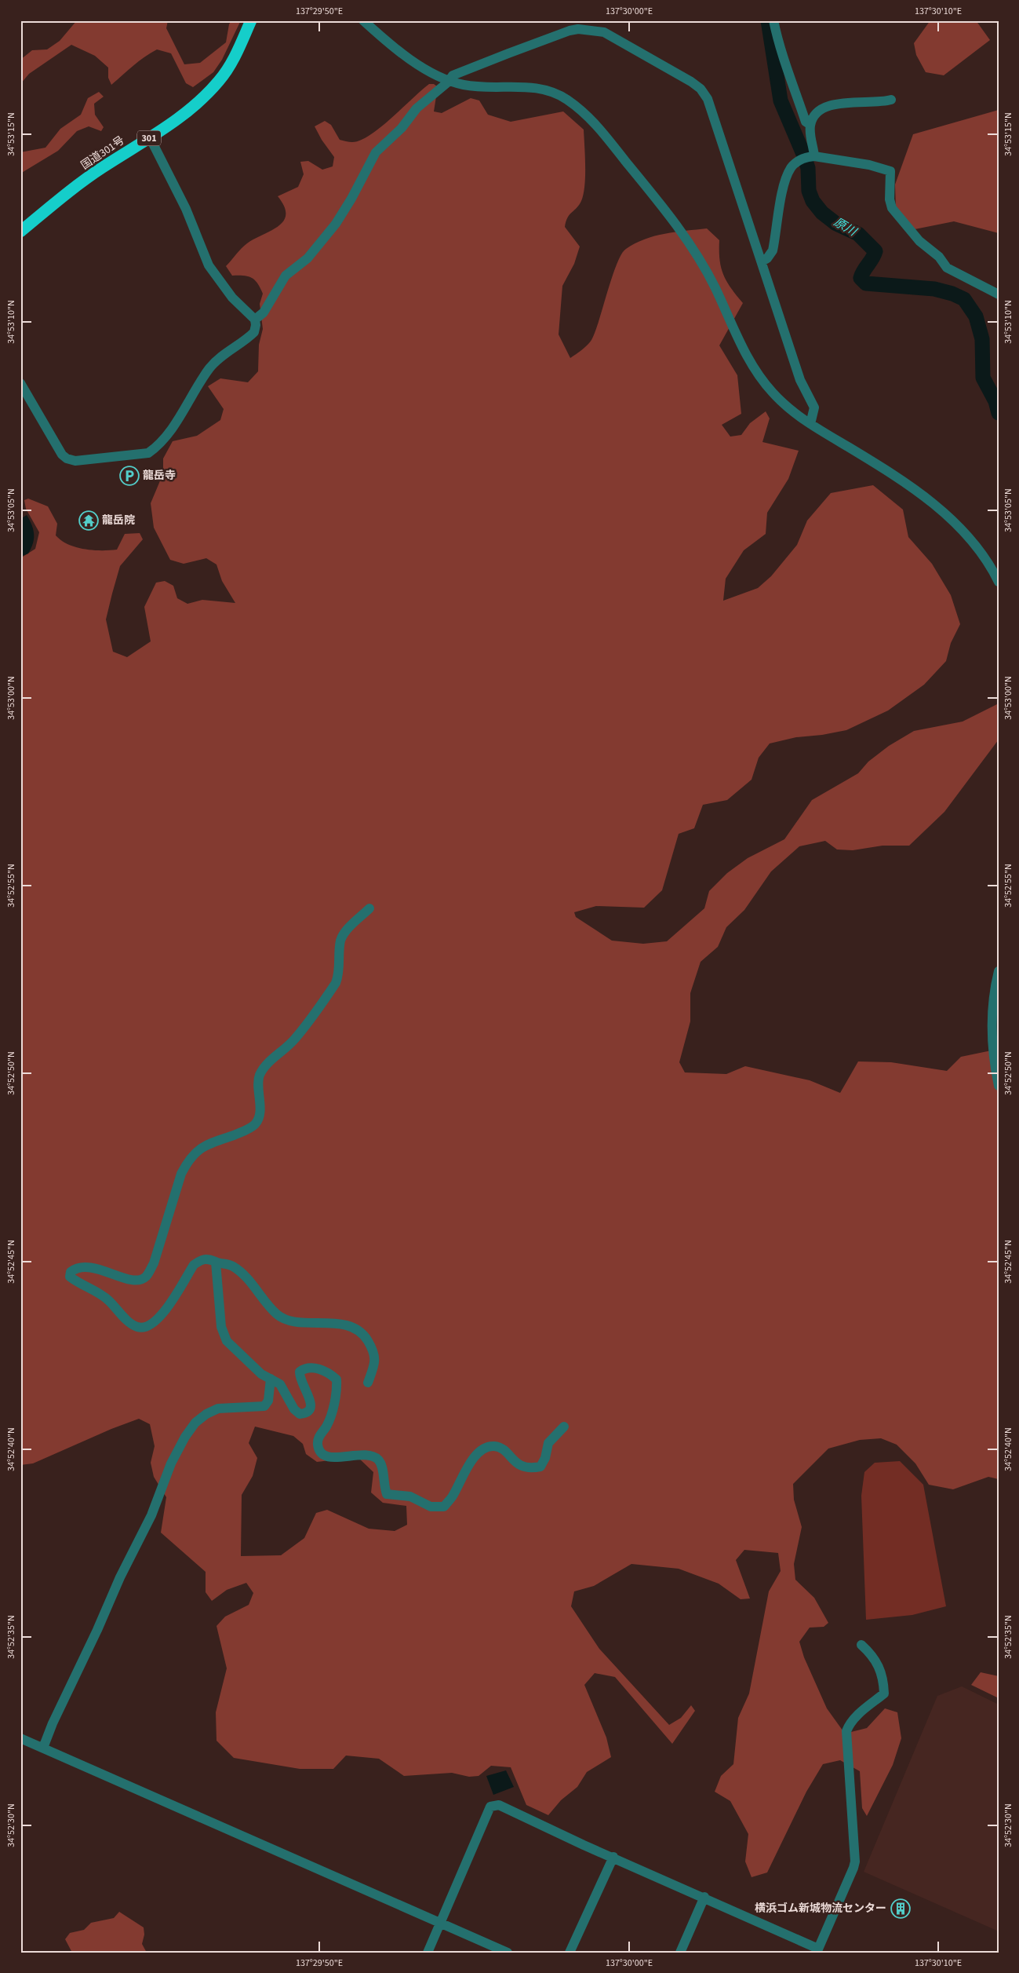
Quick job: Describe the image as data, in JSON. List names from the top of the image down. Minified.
{"streets":{"highway":["301","国道301号"]},"water":["原川"],"places":{"parking":["龍岳寺"],"temple":["龍岳院"],"building":["横浜ゴム新城物流センター"]},"coordinates":["137°29'50\"E","137°30'00\"E","137°30'10\"E","34°53'15\"N","34°53'10\"N","34°53'05\"N","34°53'00\"N","34°52'55\"N","34°52'50\"N","34°52'45\"N","34°52'40\"N","34°52'35\"N","34°52'30\"N"]}
